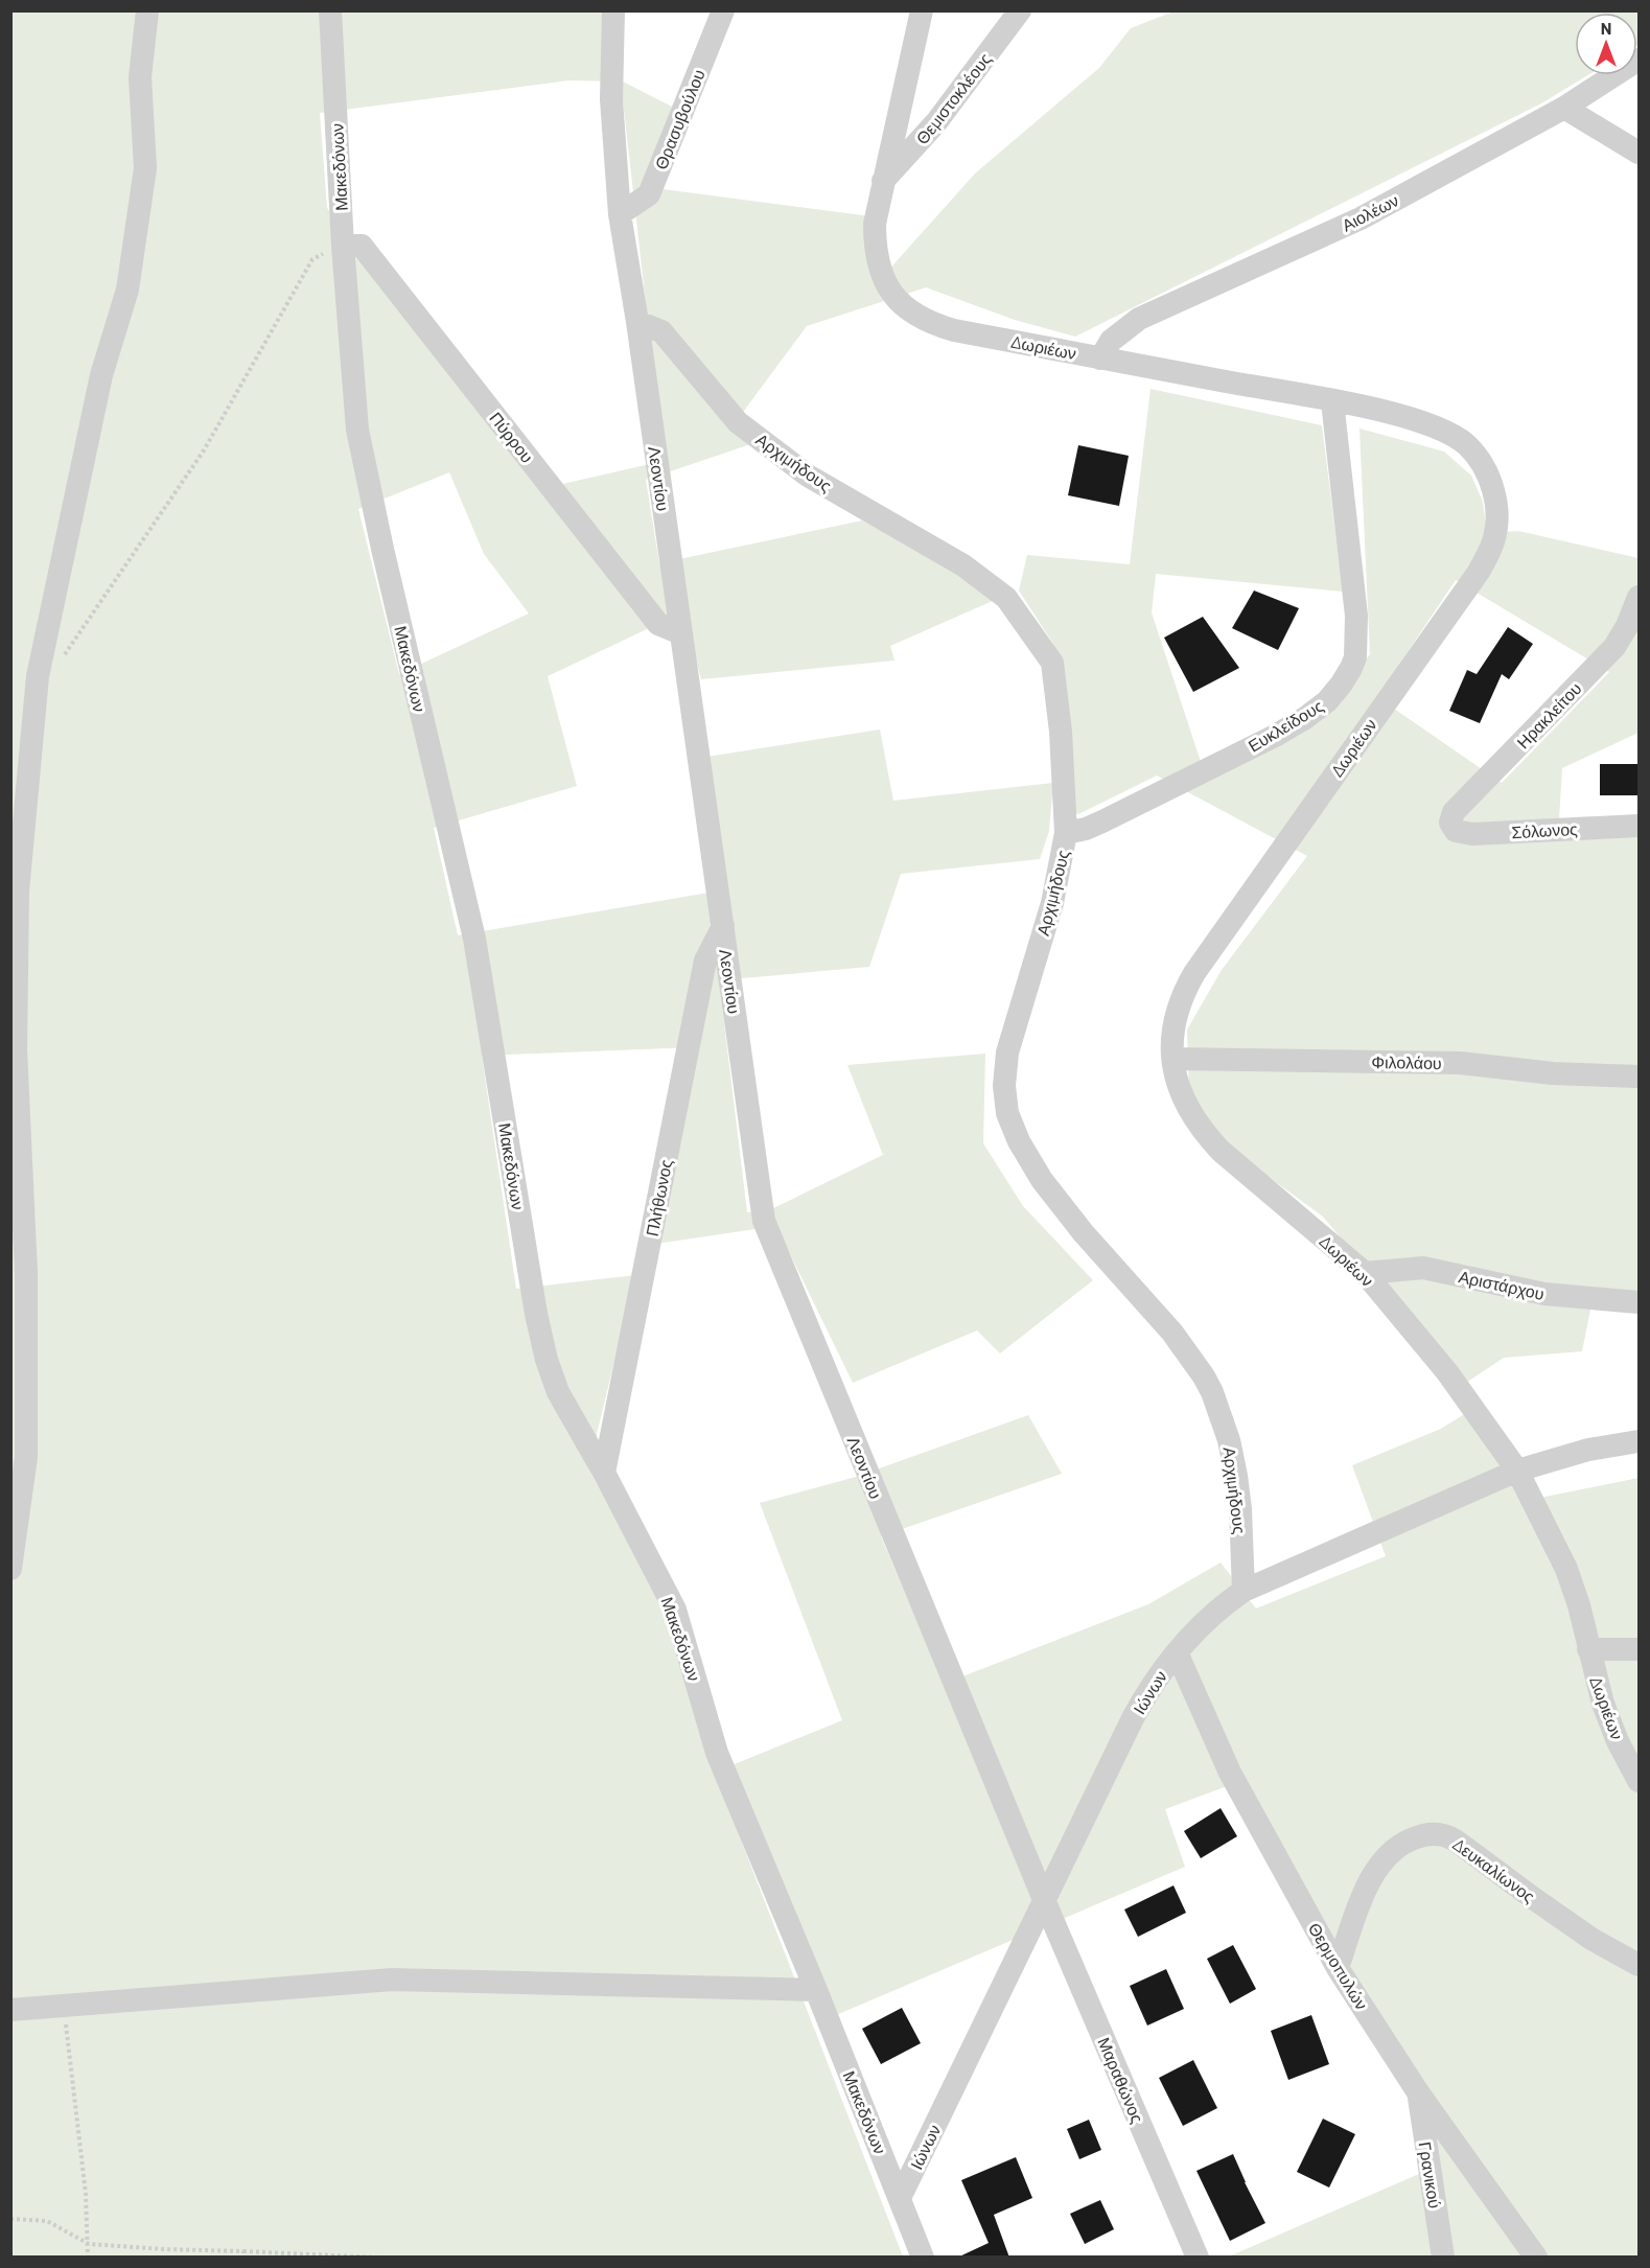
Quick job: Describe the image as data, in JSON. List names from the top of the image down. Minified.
{"streets":{"street":["Θεμιστοκλέους","Θρασυβούλου","Μακεδόνων","Αιολέων","Δωριέων","Πύρρου","Αρχιμήδους","Λεοντίου","Ηρακλείτου","Ευκλείδους","Σόλωνος","Φιλολάου","Πλήθωνος","Αριστάρχου","Ιώνων","Δευκαλίωνος","Θερμοπυλών","Μαραθώνος","Γρανικού"]},"crossings":[["Θεμιστοκλέους","Δωριέων"],["Θρασυβούλου","Λεοντίου"],["Μακεδόνων","Πύρρου"],["Μακεδόνων","Πλήθωνος"],["Μακεδόνων","Ιώνων"],["Αιολέων","Δωριέων"],["Δωριέων","Ευκλείδους"],["Δωριέων","Φιλολάου"],["Δωριέων","Αριστάρχου"],["Δωριέων","Ιώνων"],["Πύρρου","Λεοντίου"],["Αρχιμήδους","Λεοντίου"],["Αρχιμήδους","Ευκλείδους"],["Αρχιμήδους","Ιώνων"],["Λεοντίου","Πλήθωνος"],["Λεοντίου","Ιώνων"],["Λεοντίου","Μαραθώνος"],["Ηρακλείτου","Σόλωνος"],["Ιώνων","Θερμοπυλών"],["Ιώνων","Μαραθώνος"],["Δευκαλίωνος","Θερμοπυλών"],["Θερμοπυλών","Γρανικού"]],"north":"top"}
